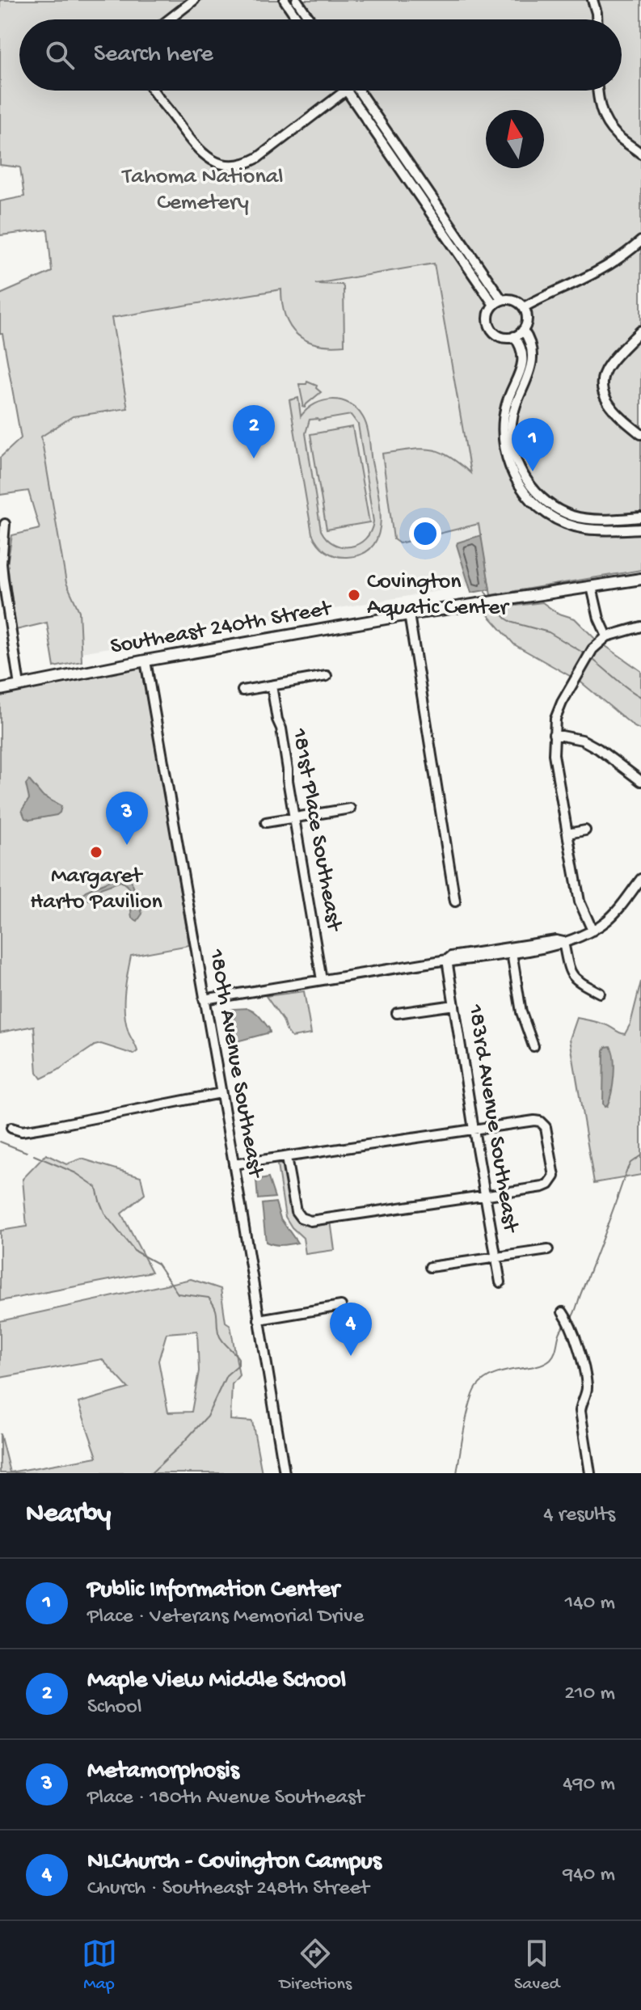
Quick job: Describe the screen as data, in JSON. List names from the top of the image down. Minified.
{"streets":{"main road":["Southeast 240th Street"],"street":["181st Place Southeast","180th Avenue Southeast","183rd Avenue Southeast"]},"crossings":[["Southeast 240th Street","180th Avenue Southeast"]],"parks":["Tahoma National Cemetery"],"places":["Covington Aquatic Center","Margaret Harto Pavilion"],"north":"top","page":{"search":"Search here","pins":["2","1","3","4"],"heading":["Nearby","4 results"],"list":[{"mark":"1","name":"Public Information Center","note":"Place · Veterans Memorial Drive","value":"140 m"},{"mark":"2","name":"Maple View Middle School","note":"School","value":"210 m"},{"mark":"3","name":"Metamorphosis","note":"Place · 180th Avenue Southeast","value":"490 m"},{"mark":"4","name":"NLChurch - Covington Campus","note":"Church · Southeast 248th Street","value":"940 m"}],"nav":["Map","Directions","Saved"]}}
